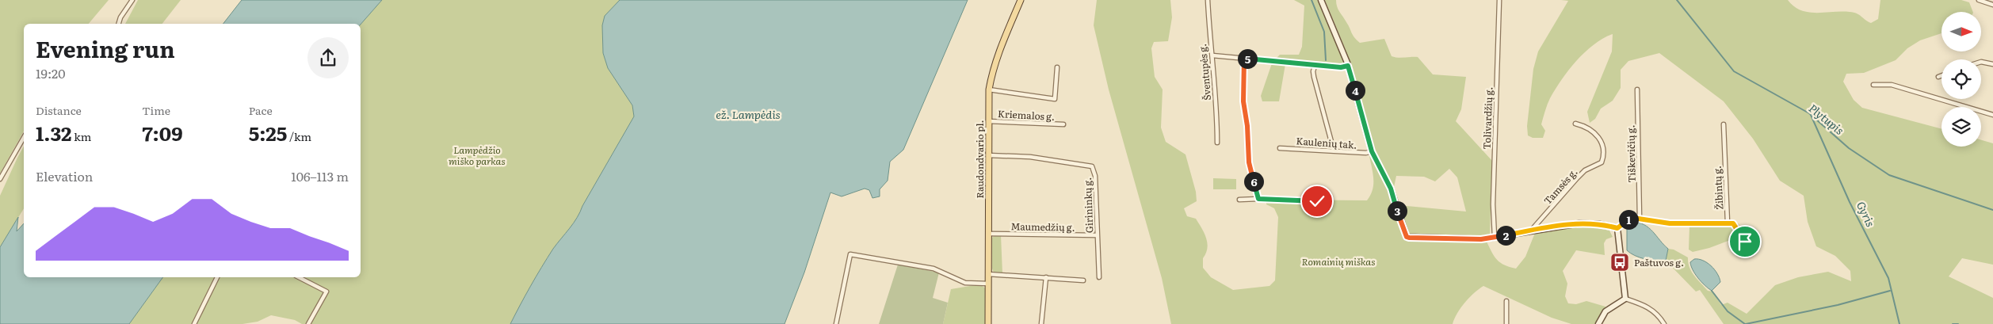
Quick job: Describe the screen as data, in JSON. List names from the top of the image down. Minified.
{"streets":{"main road":["Raudondvario pl."],"street":["Šventupės g.","Kriemalos g.","Tolivardžių g.","Kaulenių tak.","Tiškevičių g.","Tamsės g.","Žibintų g.","Girininkų g.","Maumedžių g."]},"crossings":[["Kriemalos g.","Raudondvario pl."],["Raudondvario pl.","Girininkų g."],["Raudondvario pl.","Maumedžių g."],["Girininkų g.","Maumedžių g."]],"water":["ež. Lampėdis","Plytupis","Gyris"],"parks":["Lampėdžio miško parkas","Romainių miškas"],"places":{"bus stop":["Paštuvos g."]},"north":"right","page":{"heading":["Evening run","19:20"],"pins":["5","4","6","3","1","2"],"stats":[["Distance","1.32 km"],["Time","7:09"],["Pace","5:25 /km"]],"chart":["Elevation","106–113 m"]}}
